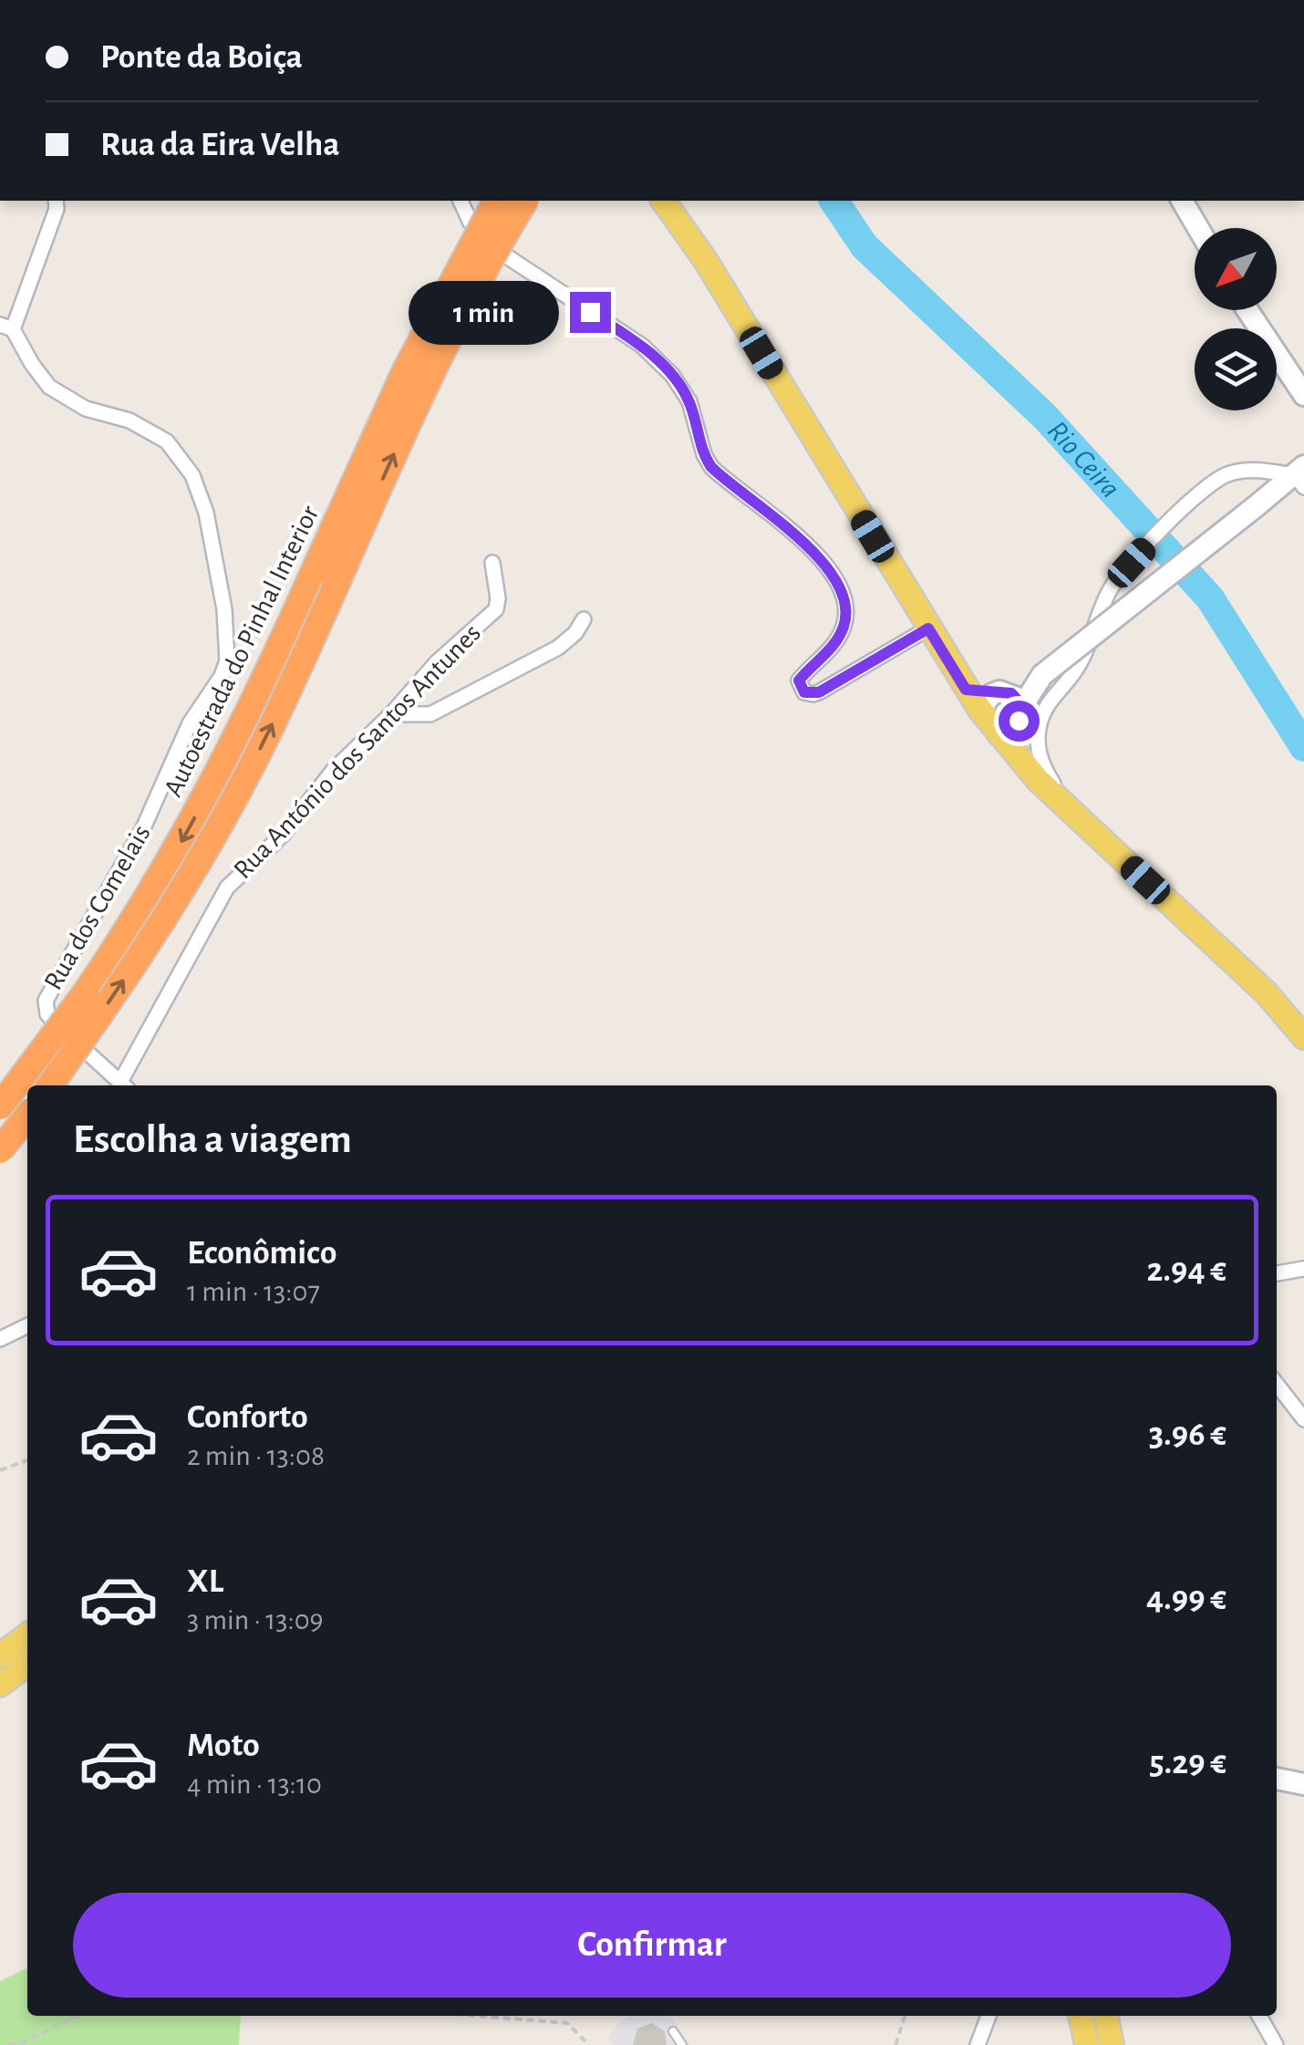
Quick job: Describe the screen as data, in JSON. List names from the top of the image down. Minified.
{"streets":{"highway":["Autoestrada do Pinhal Interior"],"street":["Rua António dos Santos Antunes","Rua dos Comelais"]},"water":["Rio Ceira"],"north":"bottom left","page":{"banner":["Ponte da Boiça","Rua da Eira Velha"],"bubble":"1 min","heading":"Escolha a viagem","list":[{"name":"Econômico","note":"1 min · 13:07","value":"2.94 €"},{"name":"Conforto","note":"2 min · 13:08","value":"3.96 €"},{"name":"XL","note":"3 min · 13:09","value":"4.99 €"},{"name":"Moto","note":"4 min · 13:10","value":"5.29 €"}],"buttons":"Confirmar"}}
